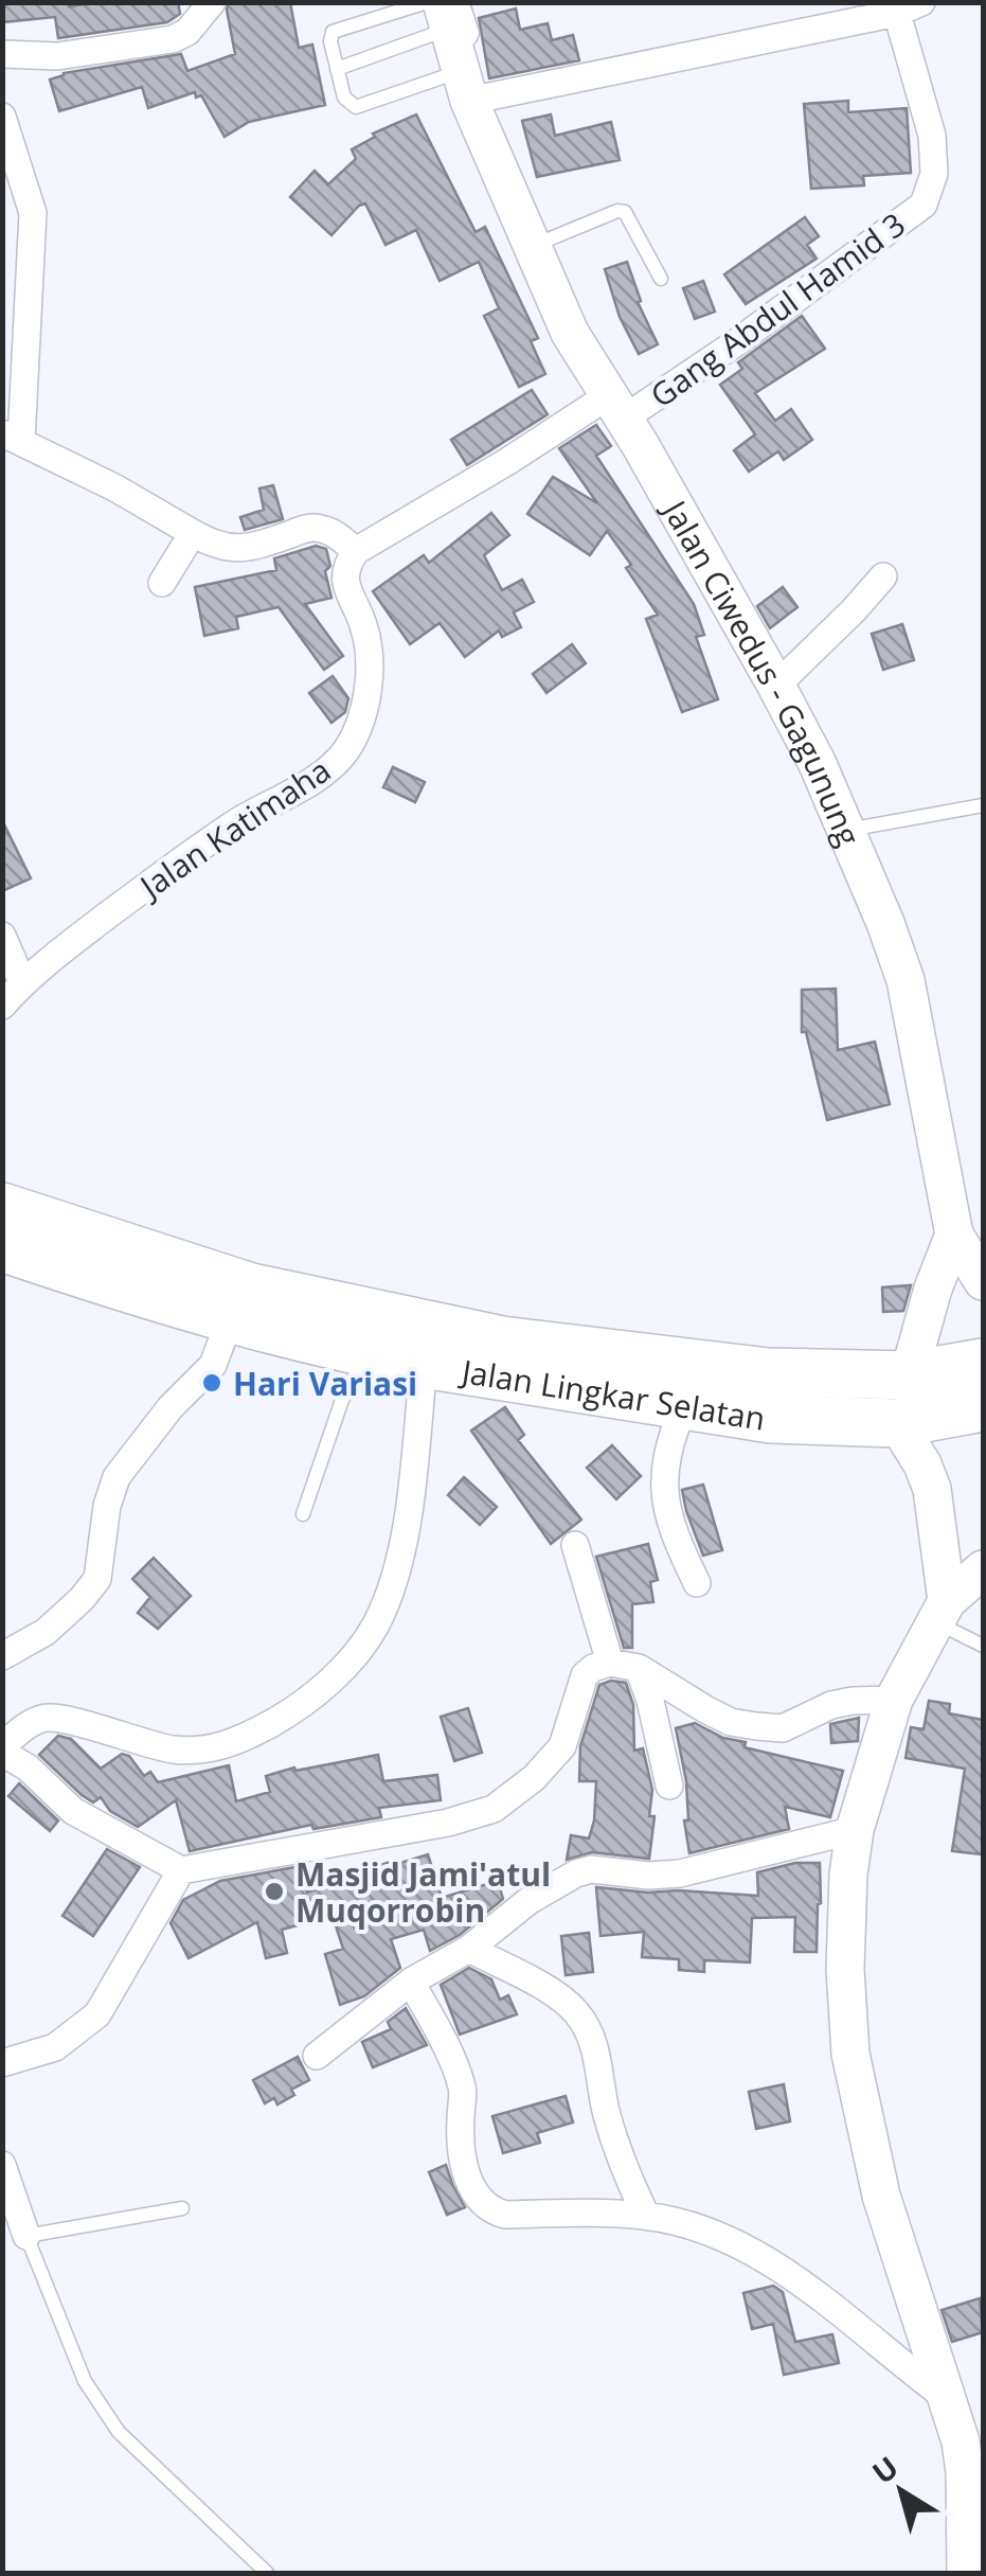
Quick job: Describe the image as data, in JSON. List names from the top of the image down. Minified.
{"streets":{"highway":["Jalan Lingkar Selatan"],"street":["Gang Abdul Hamid 3","Jalan Ciwedus - Gagunung","Jalan Katimaha"]},"crossings":[["Gang Abdul Hamid 3","Jalan Ciwedus - Gagunung"]],"places":["Hari Variasi","Masjid Jami'atul Muqorrobin"],"north":"top left"}
